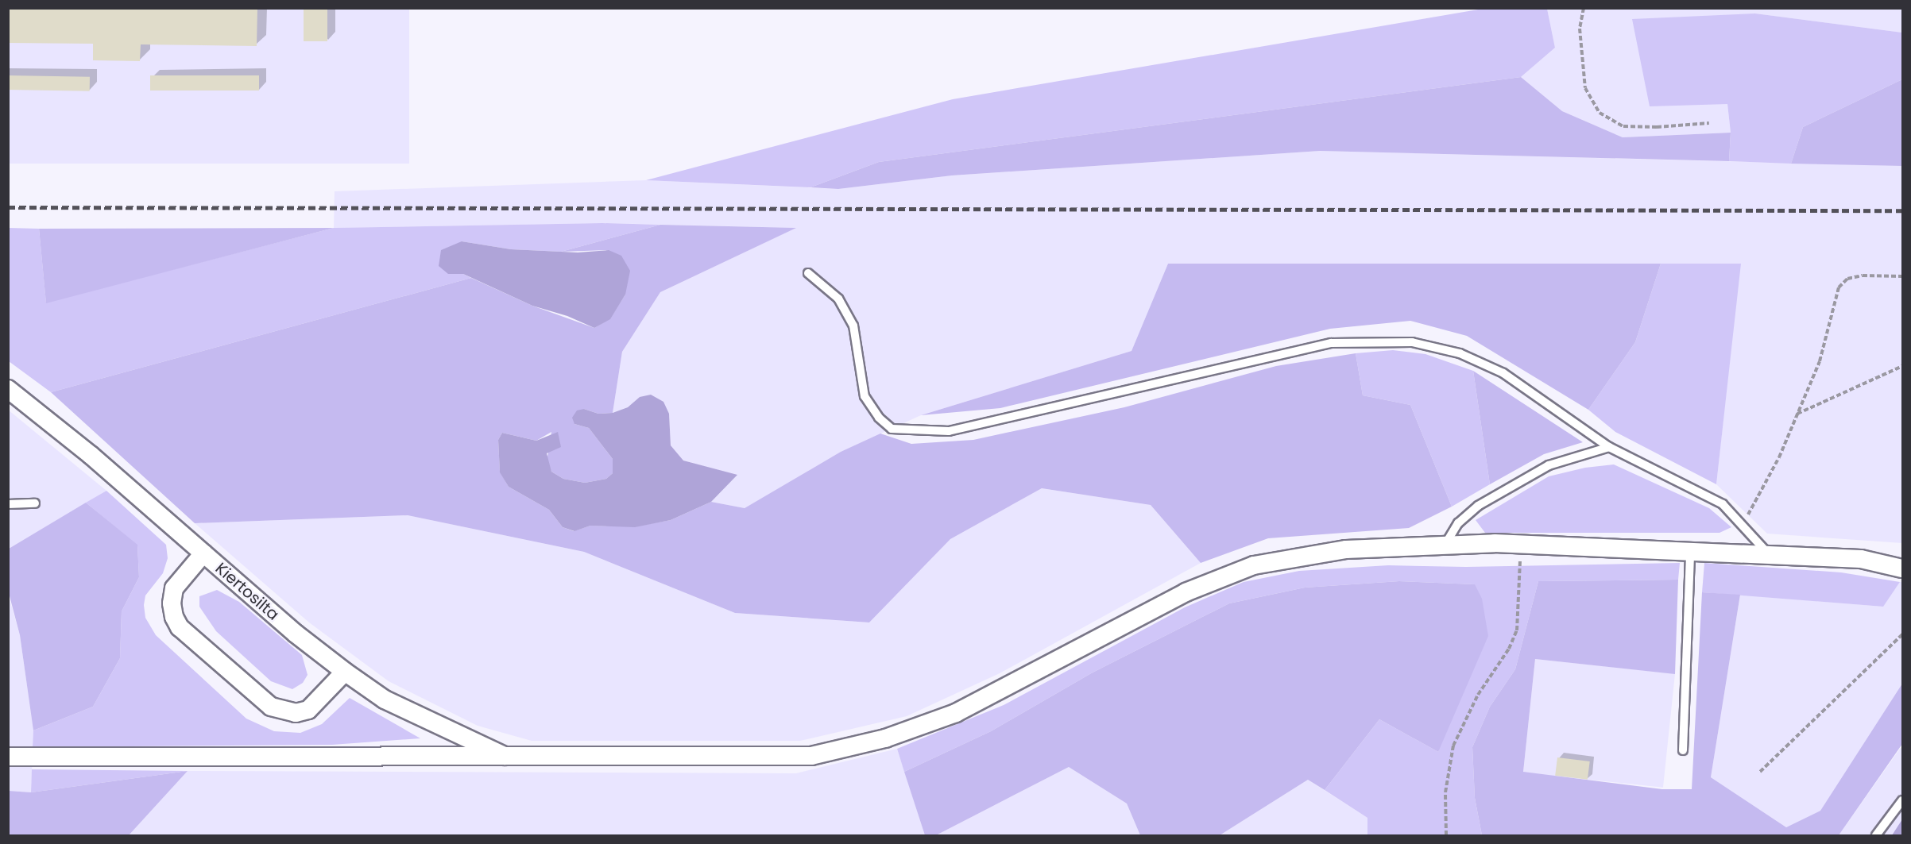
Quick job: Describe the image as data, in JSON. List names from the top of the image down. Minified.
{"streets":{"street":["Kiertosilta"]}}
